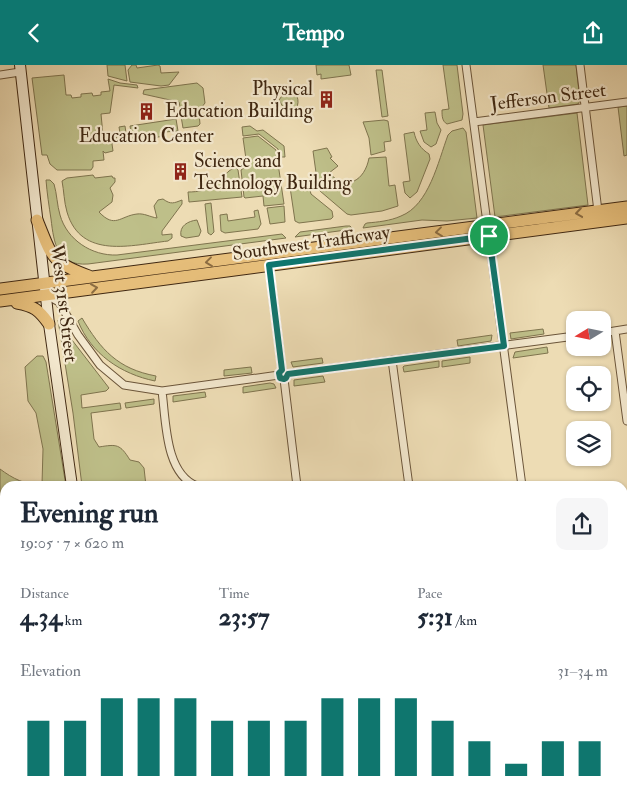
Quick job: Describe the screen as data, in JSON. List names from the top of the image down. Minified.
{"streets":{"main road":["Southwest Trafficway","West 31st Street"],"street":["Jefferson Street"]},"crossings":[["Southwest Trafficway","West 31st Street"]],"places":{"building":["Physical Education Building","Education Center","Science and Technology Building"]},"north":"left","page":{"header":"Tempo","heading":["Evening run","19:05 · 7 × 620 m"],"stats":[["Distance","4.34 km"],["Time","23:57"],["Pace","5:31 /km"]],"chart":["Elevation","31–34 m"]}}
